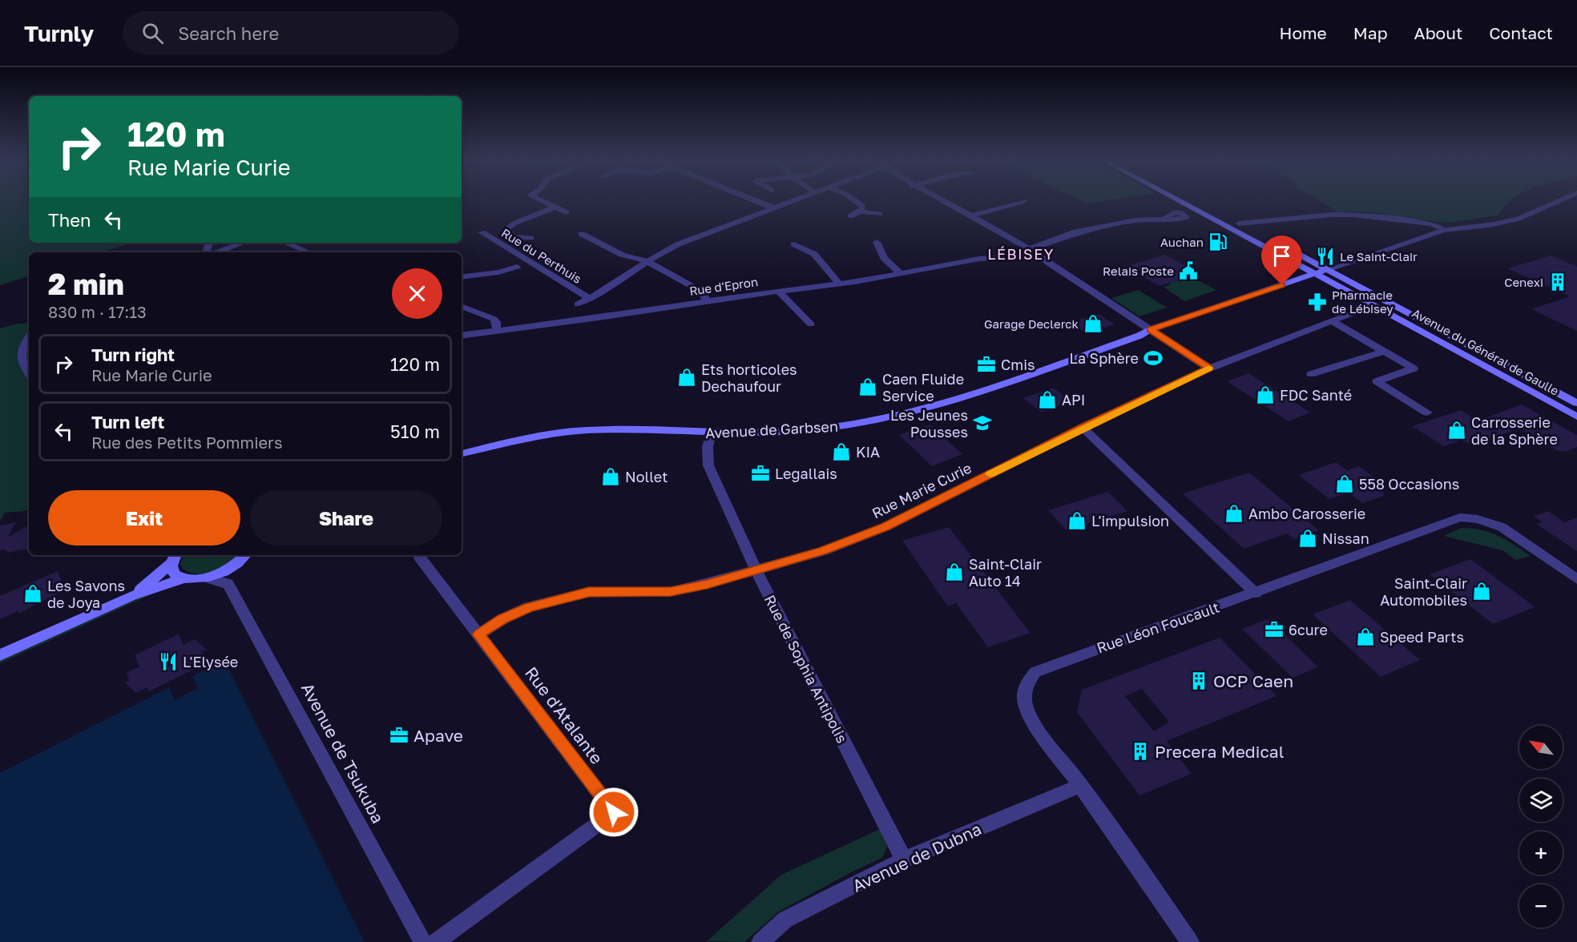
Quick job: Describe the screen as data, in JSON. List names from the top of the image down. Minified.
{"streets":{"main road":["Avenue du Général de Gaulle","Avenue de Garbsen"],"street":["Rue du Perthuis","Rue d'Epron","Rue Marie Curie","Rue Léon Foucault","Rue de Sophia Antipolis","Rue d'Atalante","Avenue de Tsukuba","Avenue de Dubna"]},"crossings":[["Avenue du Général de Gaulle","Avenue de Garbsen"],["Avenue de Garbsen","Rue de Sophia Antipolis"],["Rue Marie Curie","Rue de Sophia Antipolis"],["Rue Marie Curie","Rue d'Atalante"],["Rue Léon Foucault","Avenue de Dubna"],["Rue de Sophia Antipolis","Avenue de Dubna"]],"districts":["LÉBISEY"],"places":{"fuel station":["Auchan"],"restaurant":["Le Saint-Clair","L'Elysée"],"public building":["Relais Poste"],"building":["Cenexi","OCP Caen","Precera Medical"],"pharmacy":["Pharmacie de Lébisey"],"shop":["Garage Declerck","Ets horticoles Dechaufour","Caen Fluide Service","FDC Santé","API","Carrosserie de la Sphère","KIA","Nollet","558 Occasions","Ambo Carosserie","L'impulsion","Nissan","Saint-Clair Auto 14","Saint-Clair Automobiles","Les Savons de Joya","Speed Parts"],"sports":["La Sphère"],"office":["Cmis","Legallais","6cure","Apave"],"school or university":["Les Jeunes Pousses"]},"north":"top left","page":{"header":"Turnly","search":"Search here","nav":["Home","Map","About","Contact"],"turn":["120 m","Rue Marie Curie"],"then":"Then","heading":["2 min","830 m · 17:13"],"list":[{"name":"Turn right","note":"Rue Marie Curie","value":"120 m"},{"name":"Turn left","note":"Rue des Petits Pommiers","value":"510 m"}],"buttons":["Exit","Share"],"map_buttons":["+","−"]}}
